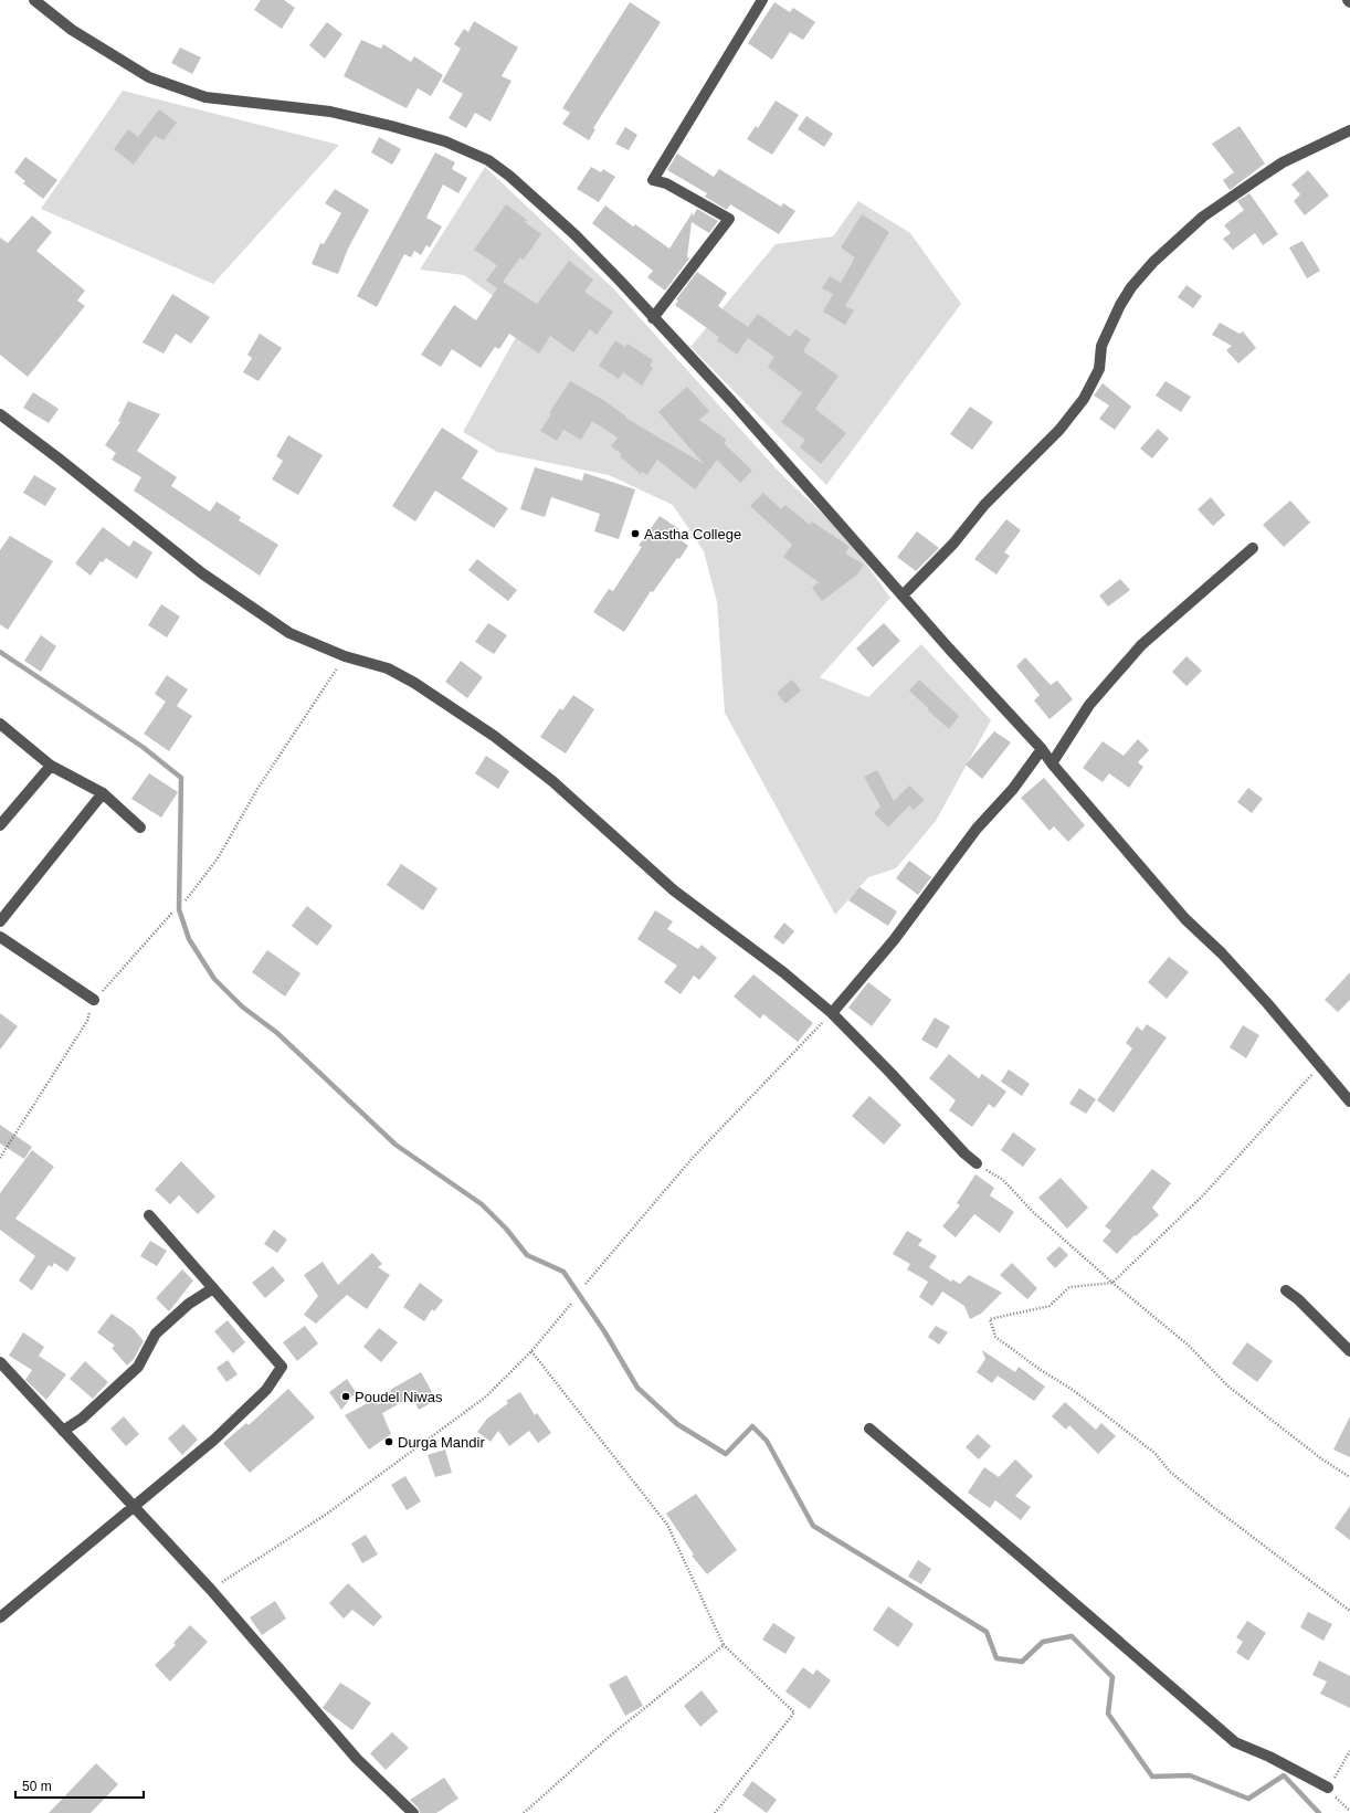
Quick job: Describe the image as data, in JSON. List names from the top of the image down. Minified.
{"places":["Aastha College","Poudel Niwas","Durga Mandir"],"scale_bar":"50 m"}
